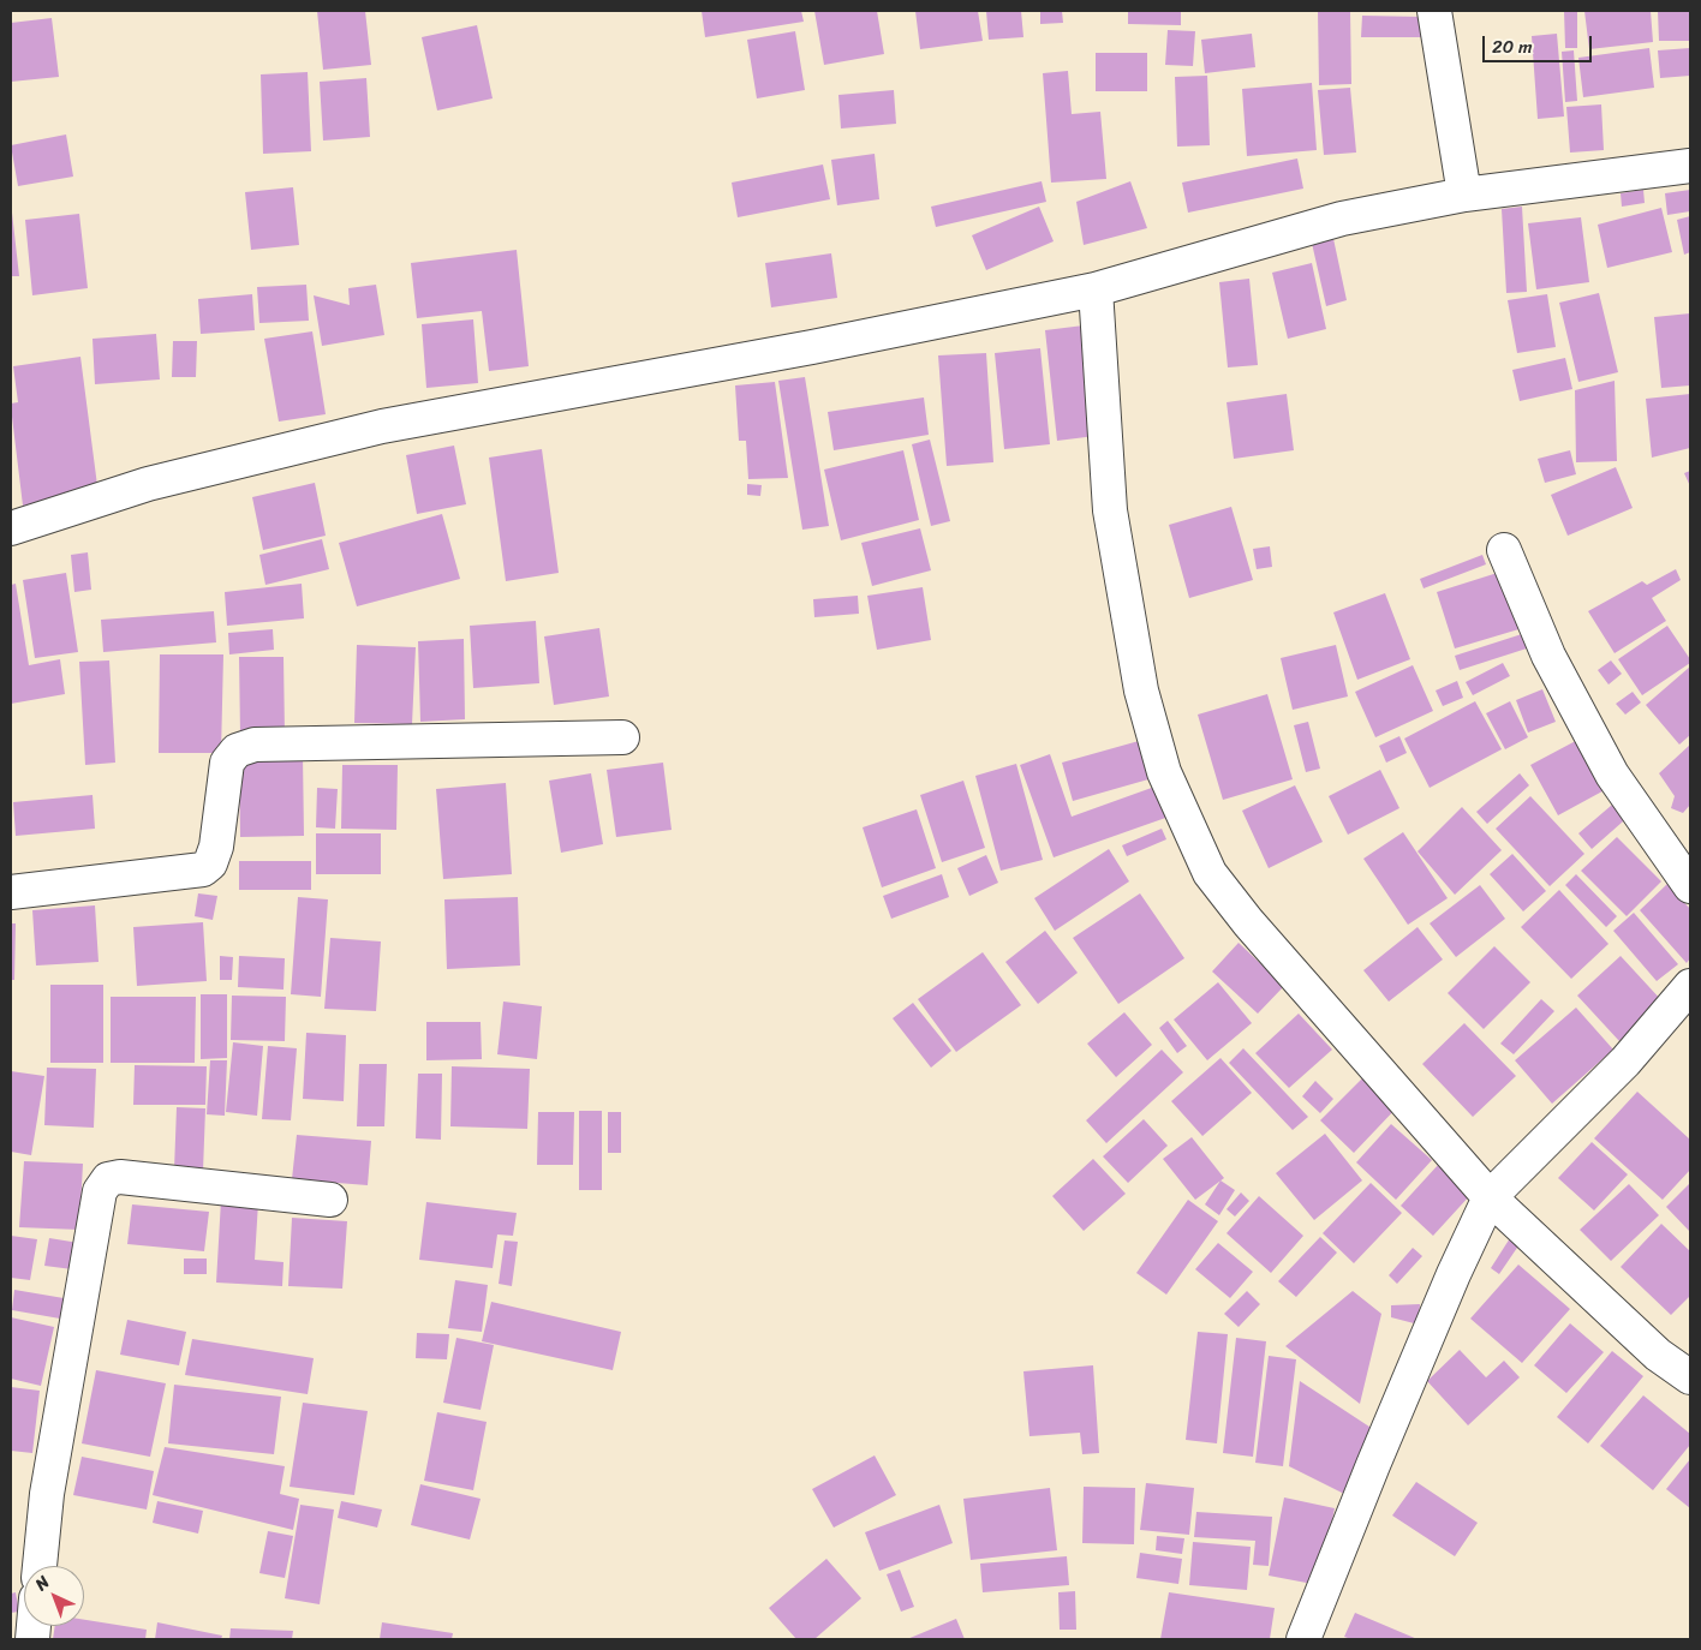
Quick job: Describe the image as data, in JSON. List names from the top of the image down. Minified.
{"scale_bar":"20 m","north":"top left"}
